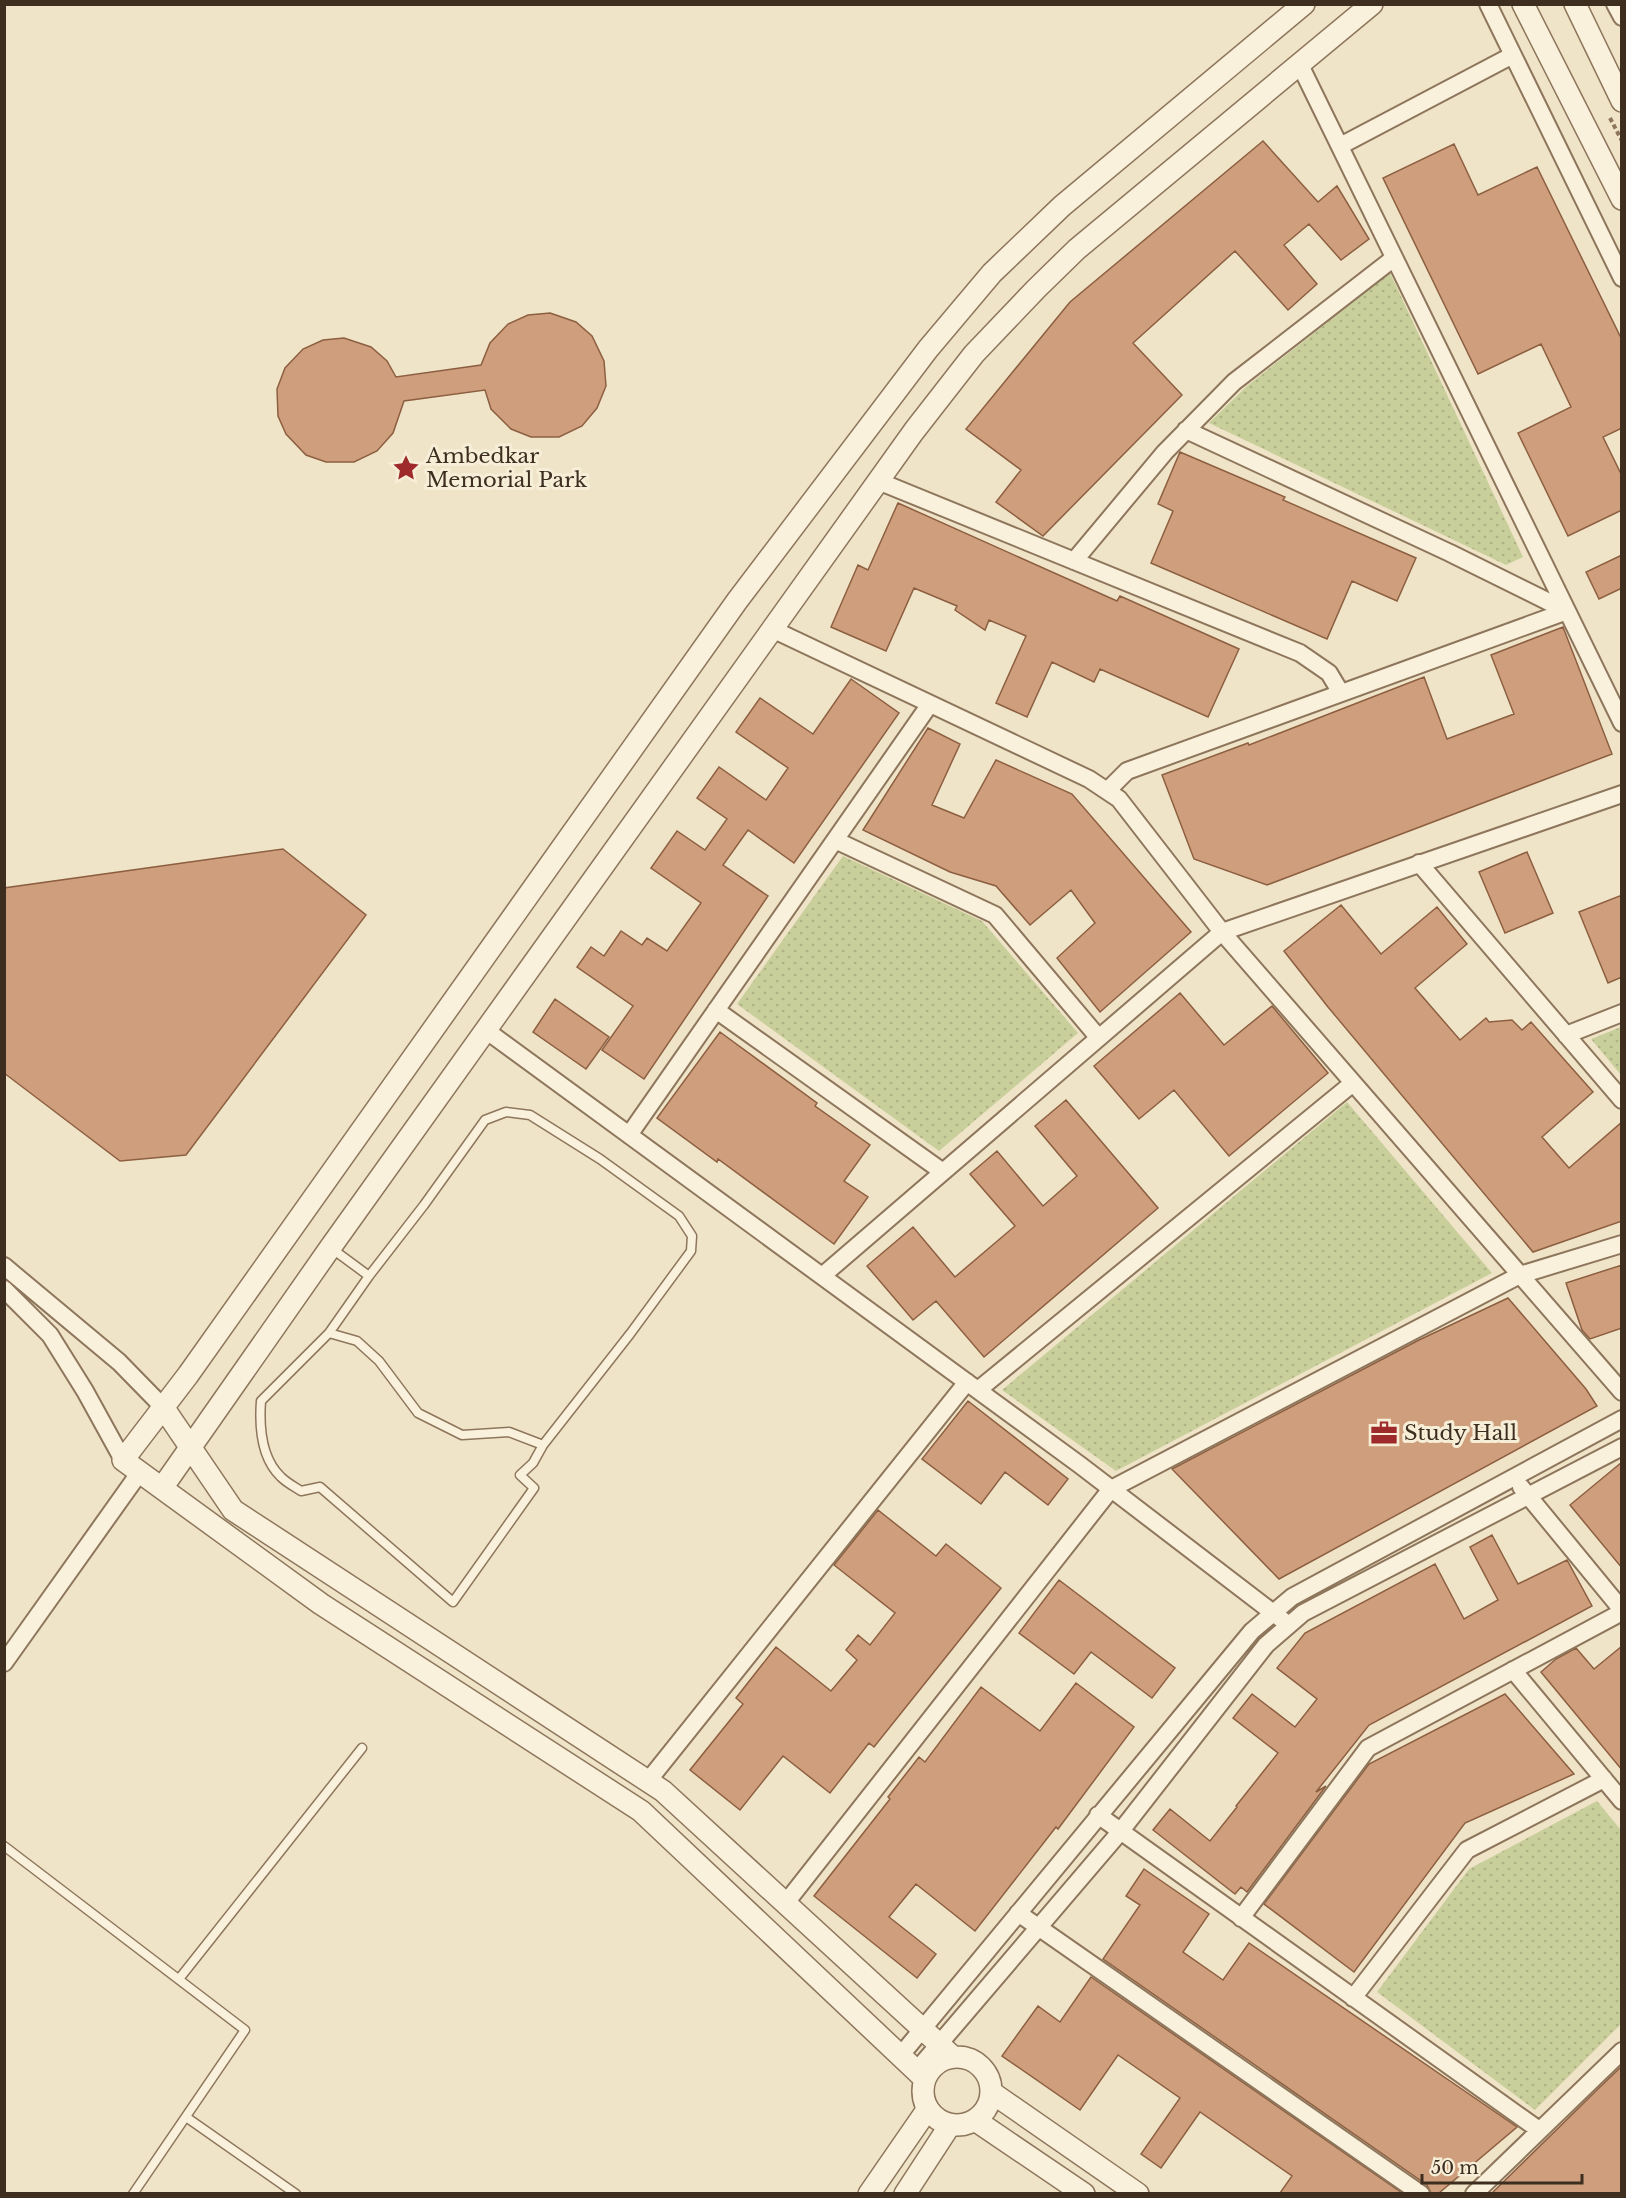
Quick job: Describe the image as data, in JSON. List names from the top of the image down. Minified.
{"places":{"place":["Ambedkar Memorial Park"],"office":["Study Hall"]},"scale_bar":"50 m"}
